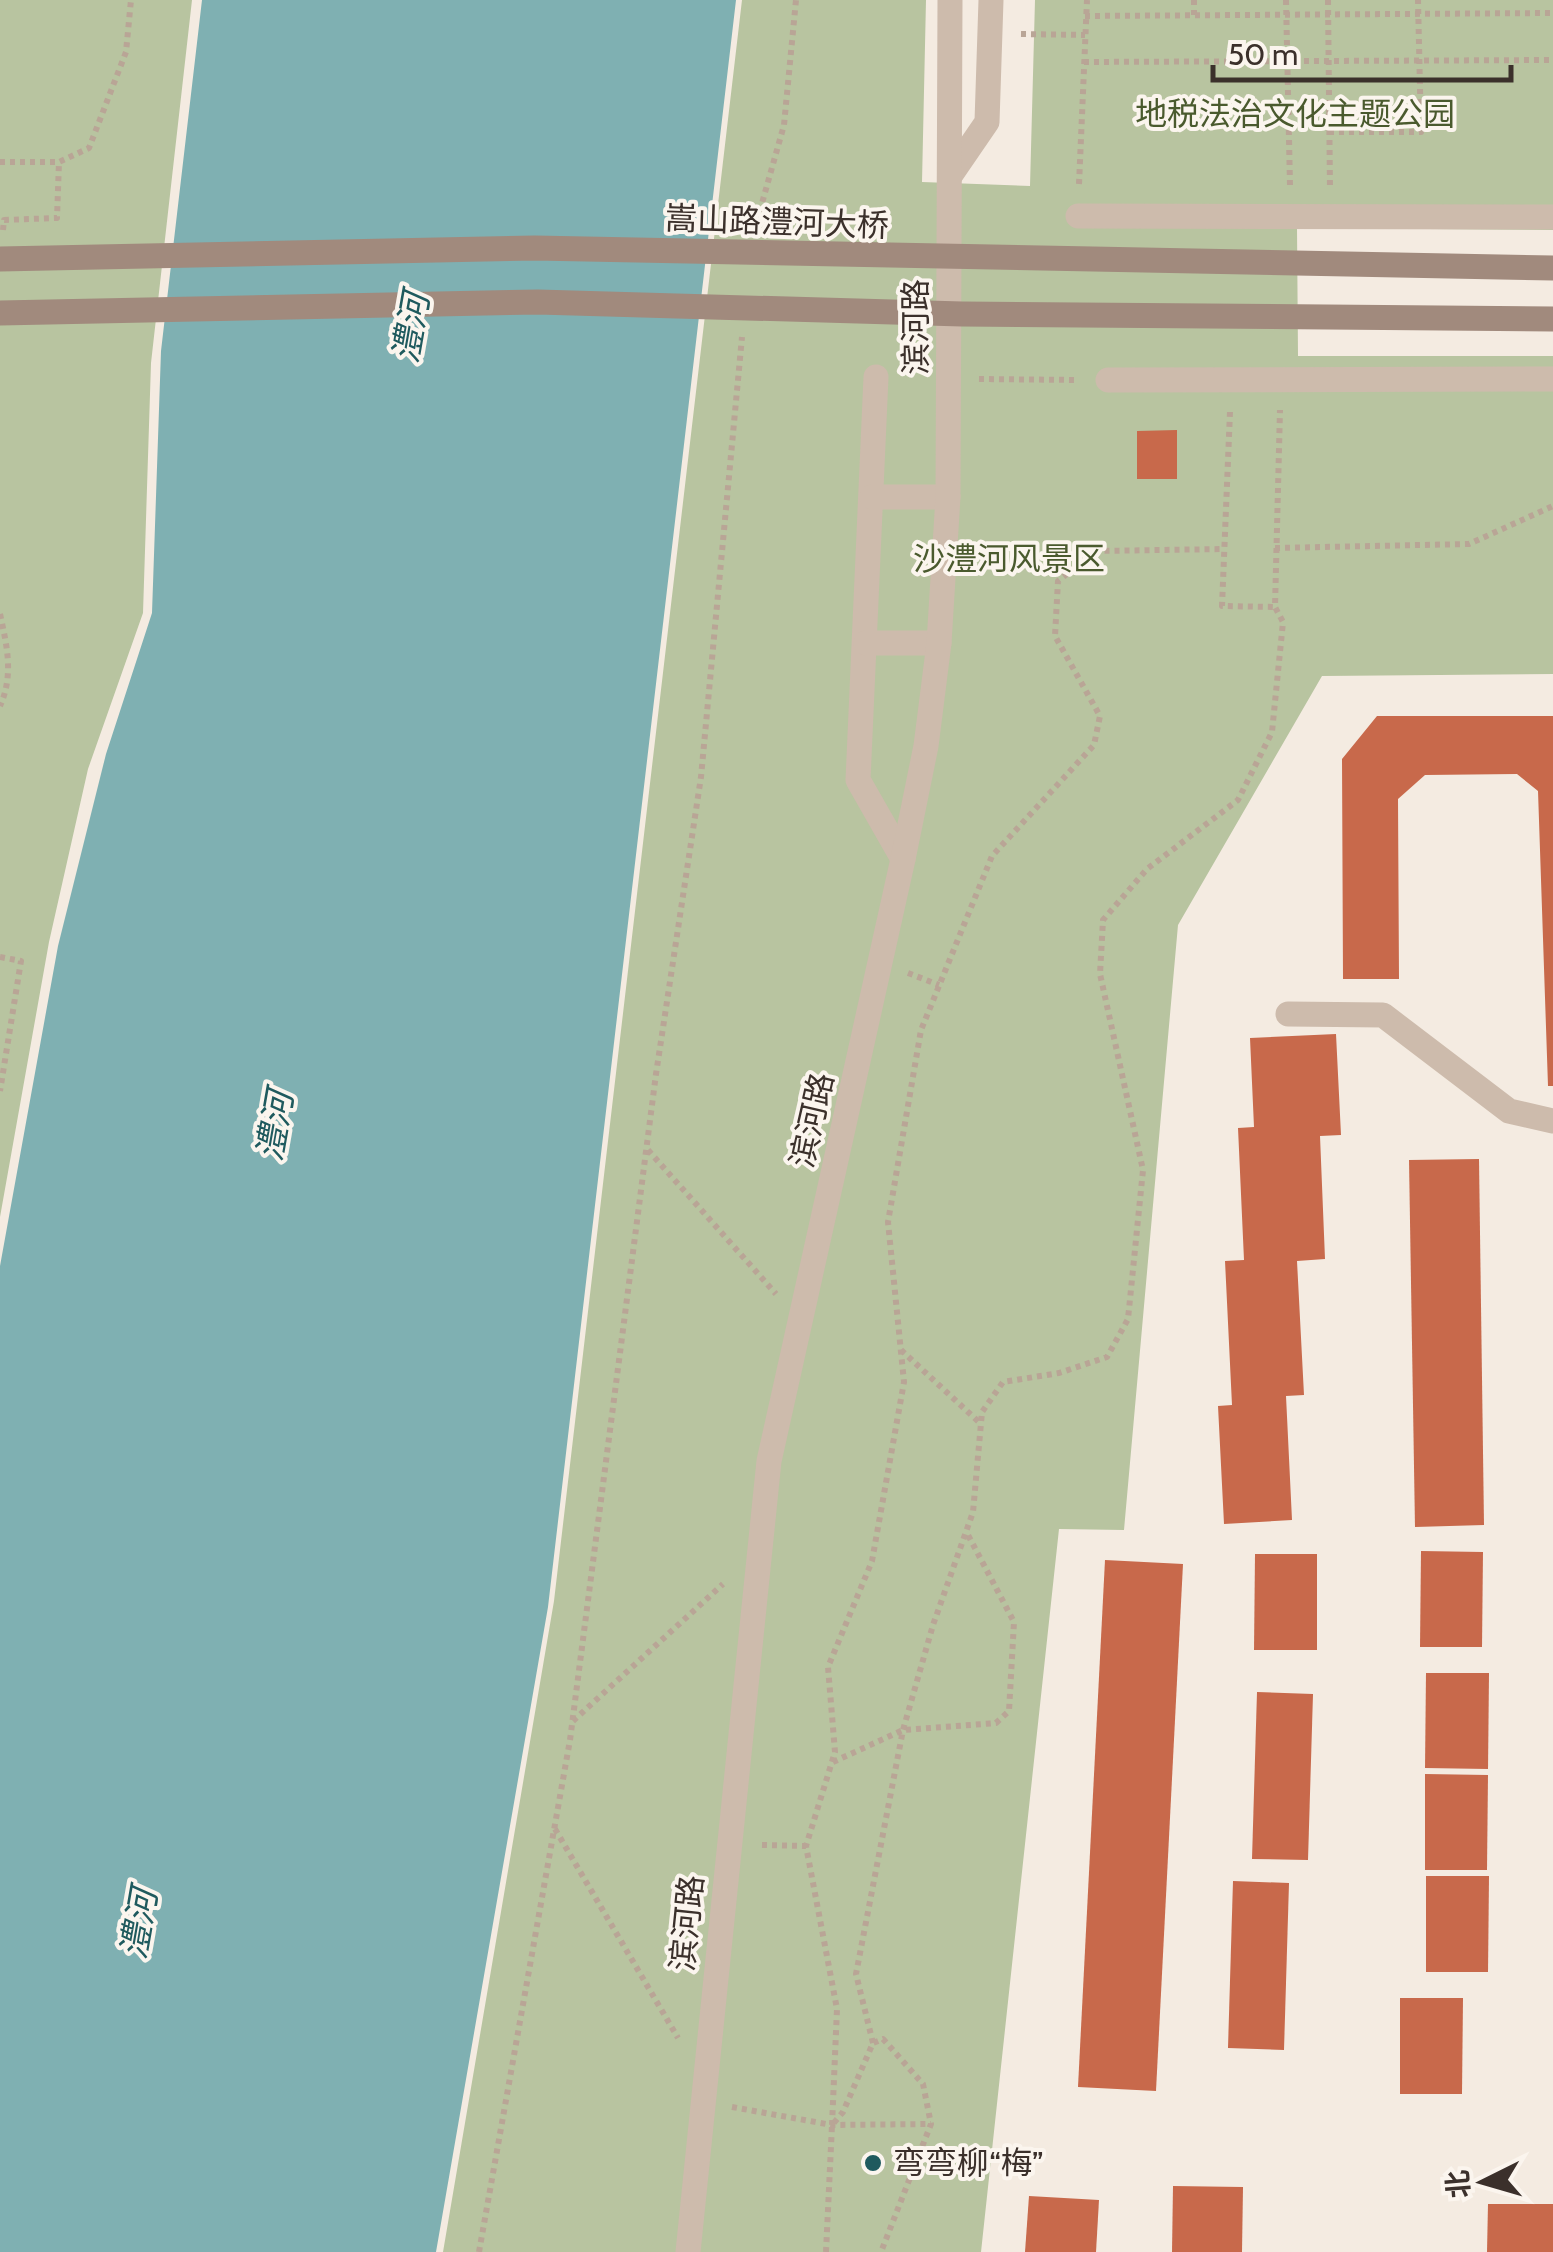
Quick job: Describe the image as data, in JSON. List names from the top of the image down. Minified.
{"streets":{"main road":["嵩山路澧河大桥"],"street":["滨河路"]},"water":["澧河"],"parks":["地税法治文化主题公园","沙澧河风景区"],"places":["弯弯柳“梅”"],"scale_bar":"50 m","north":"left"}
